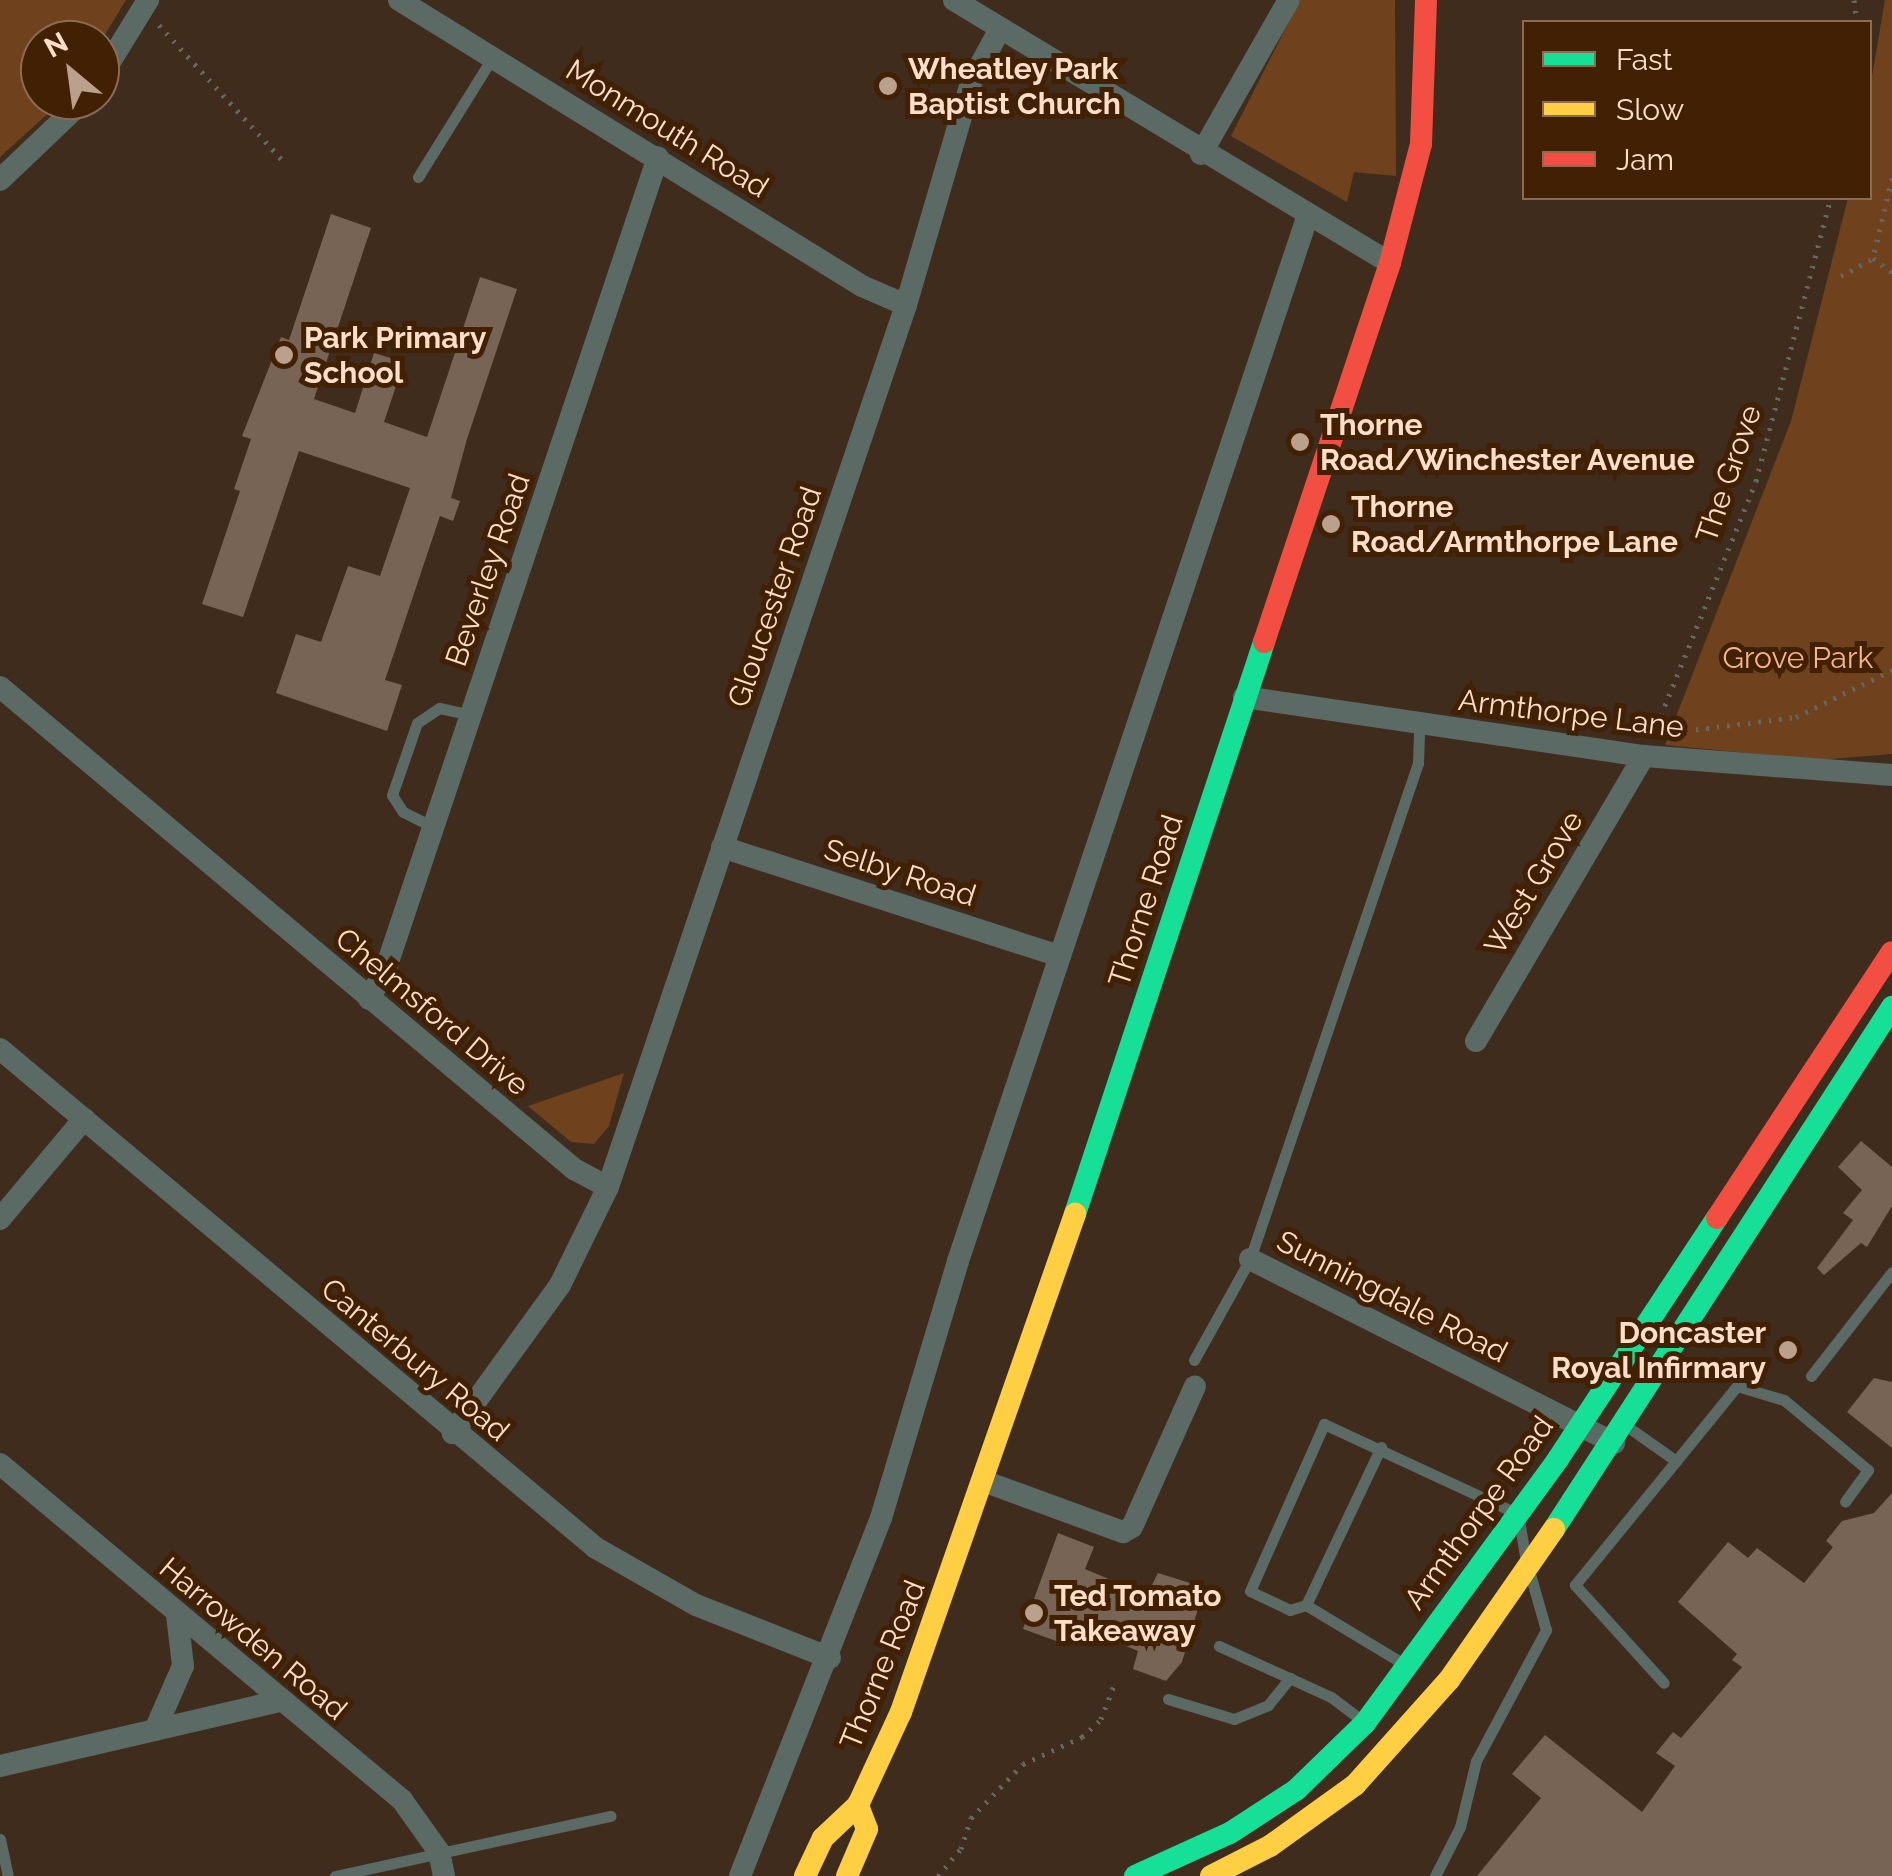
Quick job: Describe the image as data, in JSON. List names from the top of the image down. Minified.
{"streets":{"street":["Monmouth Road","Beverley Road","Gloucester Road","Armthorpe Lane","Selby Road","West Grove","Thorne Road","Chelmsford Drive","Sunningdale Road","Canterbury Road","Armthorpe Road","Harrowden Road"],"path":["The Grove"]},"crossings":[["Monmouth Road","Beverley Road"],["Monmouth Road","Gloucester Road"],["The Grove","Armthorpe Lane"],["The Grove","West Grove"],["Beverley Road","Chelmsford Drive"],["Gloucester Road","Selby Road"],["Gloucester Road","Chelmsford Drive"],["Armthorpe Lane","West Grove"],["Armthorpe Lane","Thorne Road"],["Selby Road","Thorne Road"],["Thorne Road","Canterbury Road"],["Sunningdale Road","Armthorpe Road"]],"parks":["Grove Park"],"places":["Wheatley Park Baptist Church","Park Primary School","Thorne Road/Winchester Avenue","Thorne Road/Armthorpe Lane","Doncaster Royal Infirmary","Ted Tomato Takeaway"],"legend":["Fast","Slow","Jam"],"north":"top left"}
